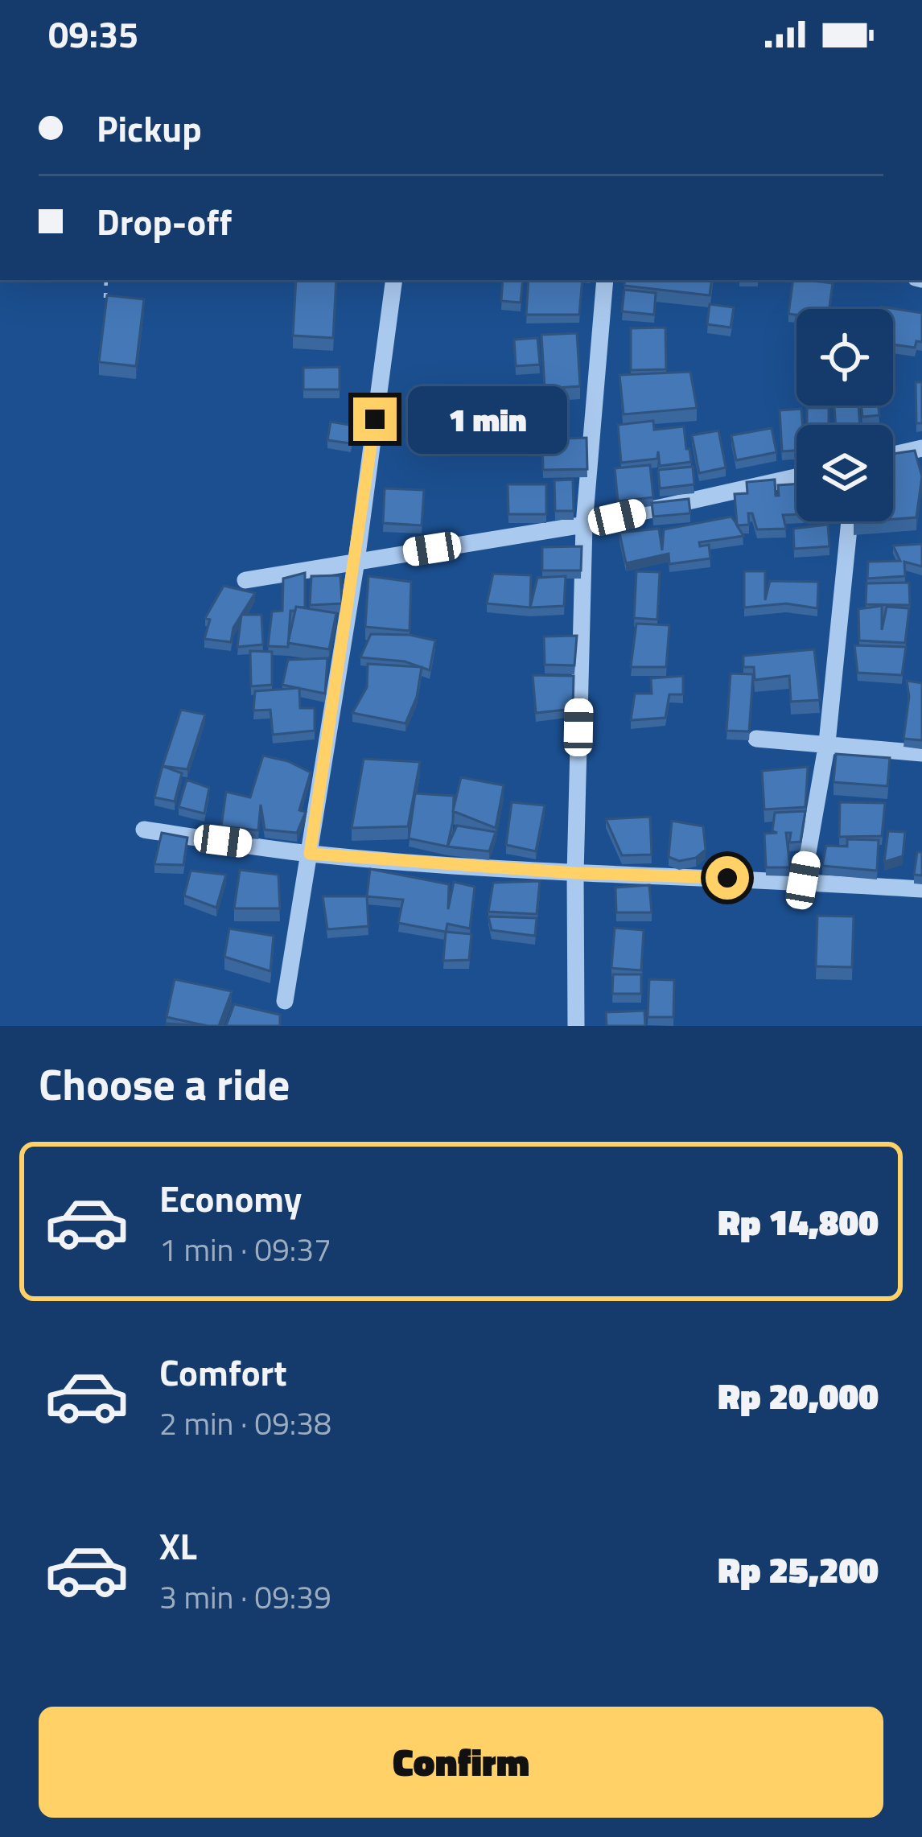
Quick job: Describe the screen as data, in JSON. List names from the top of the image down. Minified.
{"page":{"status":"09:35","banner":["Pickup","Drop-off"],"bubble":"1 min","heading":"Choose a ride","list":[{"name":"Economy","note":"1 min · 09:37","value":"Rp 14,800"},{"name":"Comfort","note":"2 min · 09:38","value":"Rp 20,000"},{"name":"XL","note":"3 min · 09:39","value":"Rp 25,200"}],"buttons":"Confirm"}}
